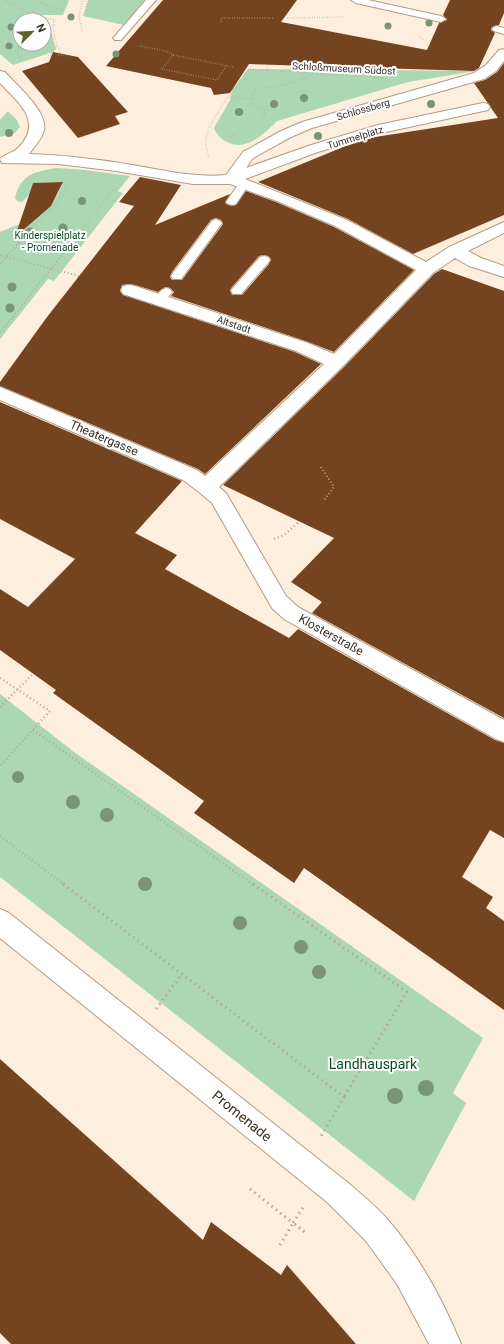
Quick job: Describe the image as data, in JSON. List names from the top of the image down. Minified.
{"streets":{"street":["Schlossberg","Tummelplatz","Altstadt","Theatergasse","Klosterstraße","Promenade"],"path":["Schloßmuseum Südost"]},"crossings":[["Schlossberg","Tummelplatz"],["Theatergasse","Klosterstraße"]],"parks":["Kinderspielplatz - Promenade","Landhauspark"],"north":"top right"}
